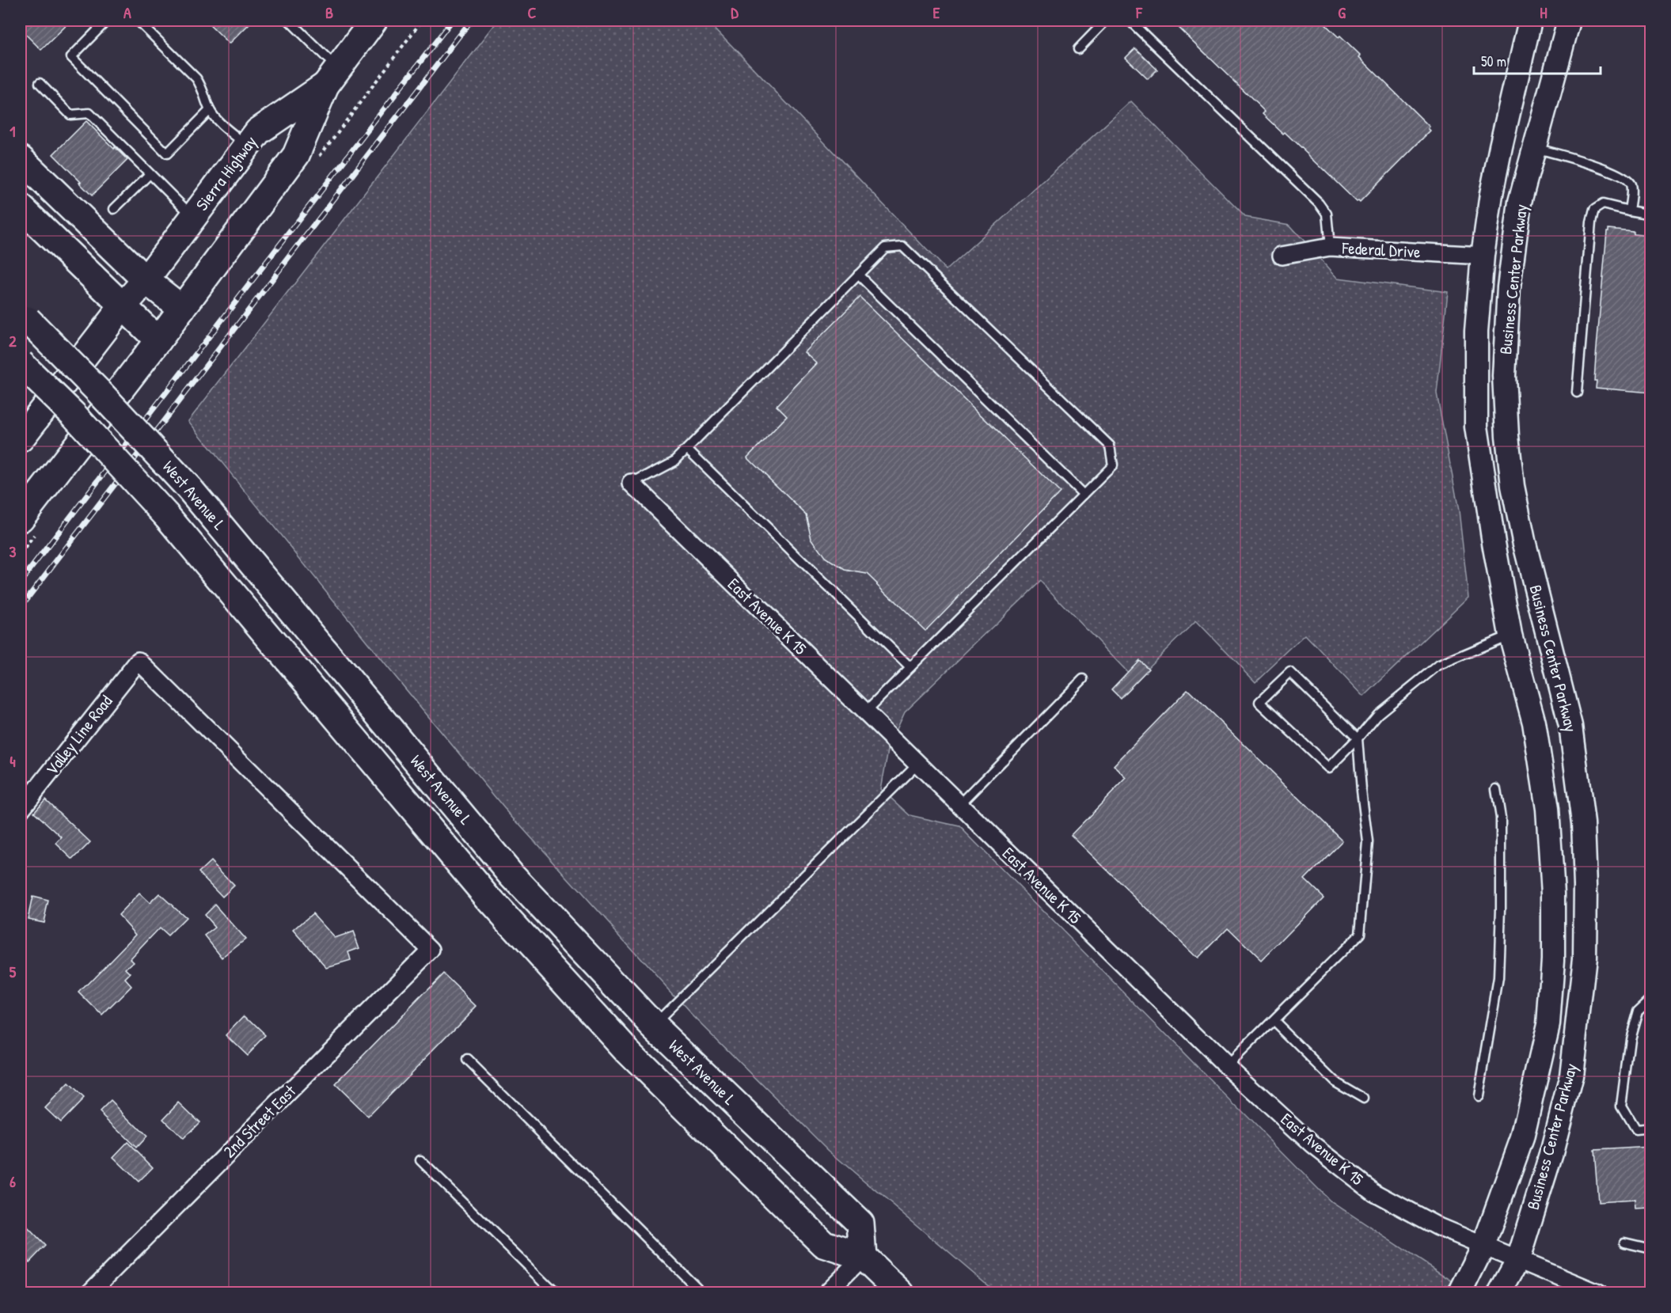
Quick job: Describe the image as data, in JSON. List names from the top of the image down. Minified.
{"streets":{"main road":["Sierra Highway","Business Center Parkway","West Avenue L"],"street":["Federal Drive","East Avenue K 15","Valley Line Road","2nd Street East"]},"crossings":[["Federal Drive","Business Center Parkway"],["Business Center Parkway","East Avenue K 15"],["Valley Line Road","2nd Street East"]],"scale_bar":"50 m","grid":{"columns":["A","B","C","D","E","F","G","H"],"rows":["1","2","3","4","5","6"]}}
